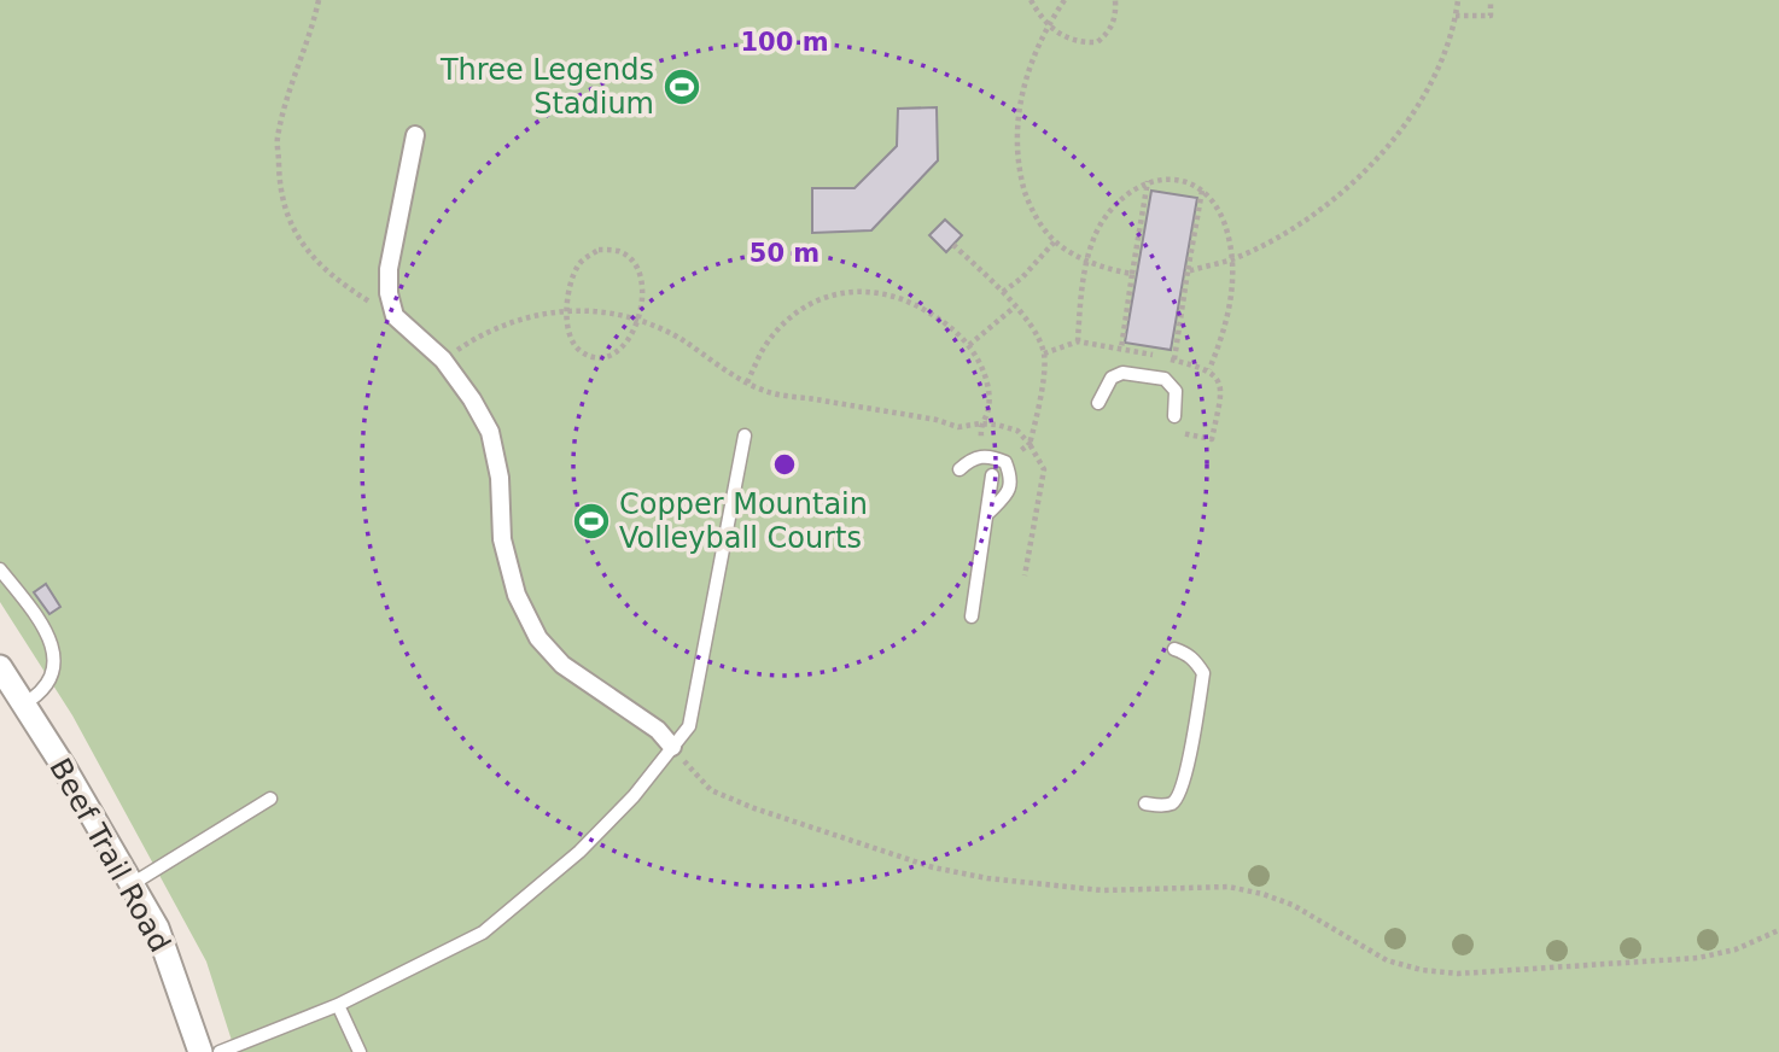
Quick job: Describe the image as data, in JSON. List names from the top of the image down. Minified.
{"streets":{"street":["Beef Trail Road"]},"places":{"sports":["Three Legends Stadium","Copper Mountain Volleyball Courts"]},"rings":["100 m","50 m"]}
